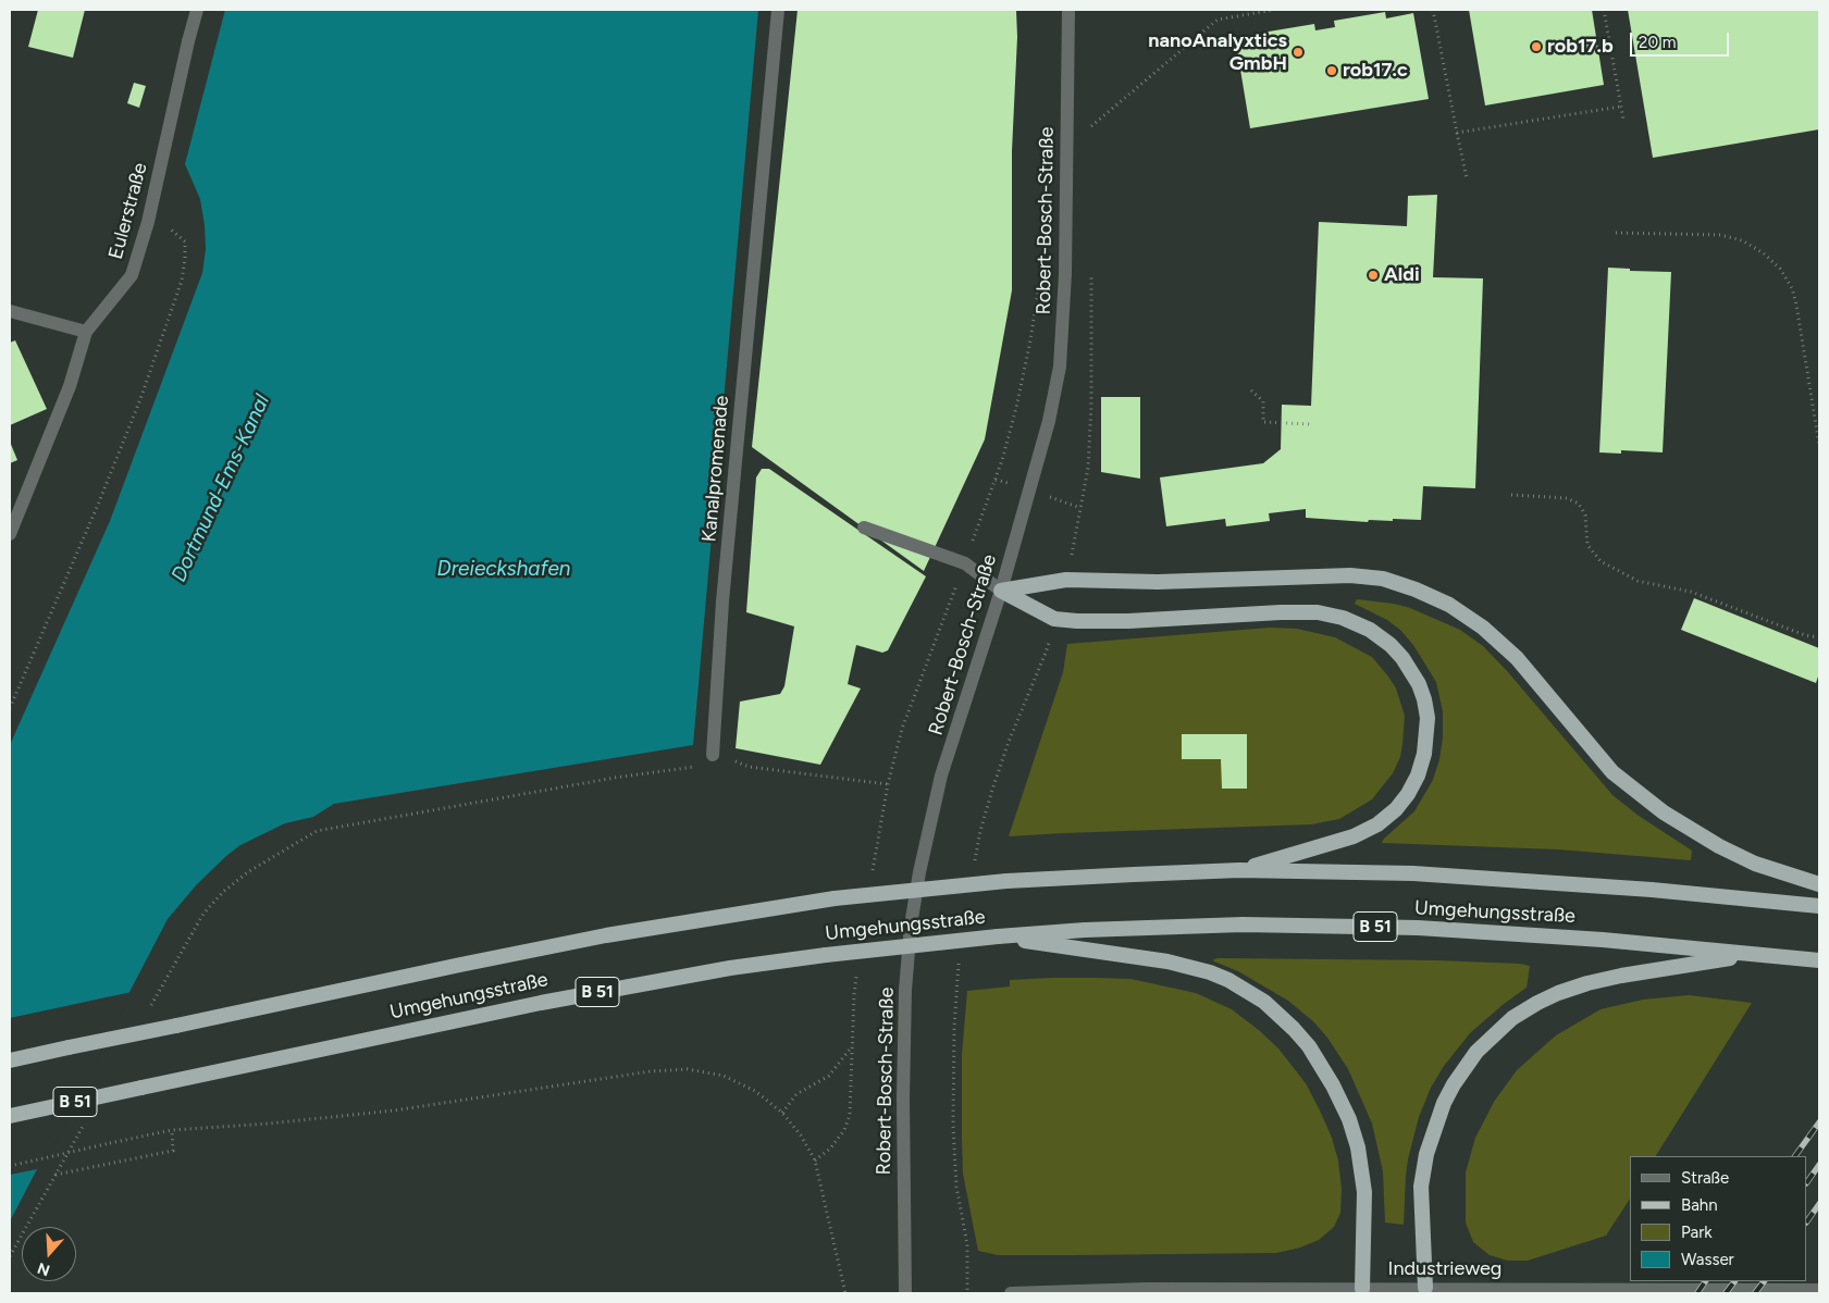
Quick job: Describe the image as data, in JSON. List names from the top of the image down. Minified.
{"streets":{"highway":["Umgehungsstraße","B 51"],"street":["Eulerstraße","Robert-Bosch-Straße","Kanalpromenade","Industrieweg"]},"crossings":[["Robert-Bosch-Straße","Kanalpromenade"]],"water":["Dortmund-Ems-Kanal","Dreieckshafen"],"places":["rob17.b","nanoAnalyxtics GmbH","rob17.c","Aldi"],"legend":["Straße","Bahn","Park","Wasser"],"scale_bar":"20 m","north":"bottom"}
